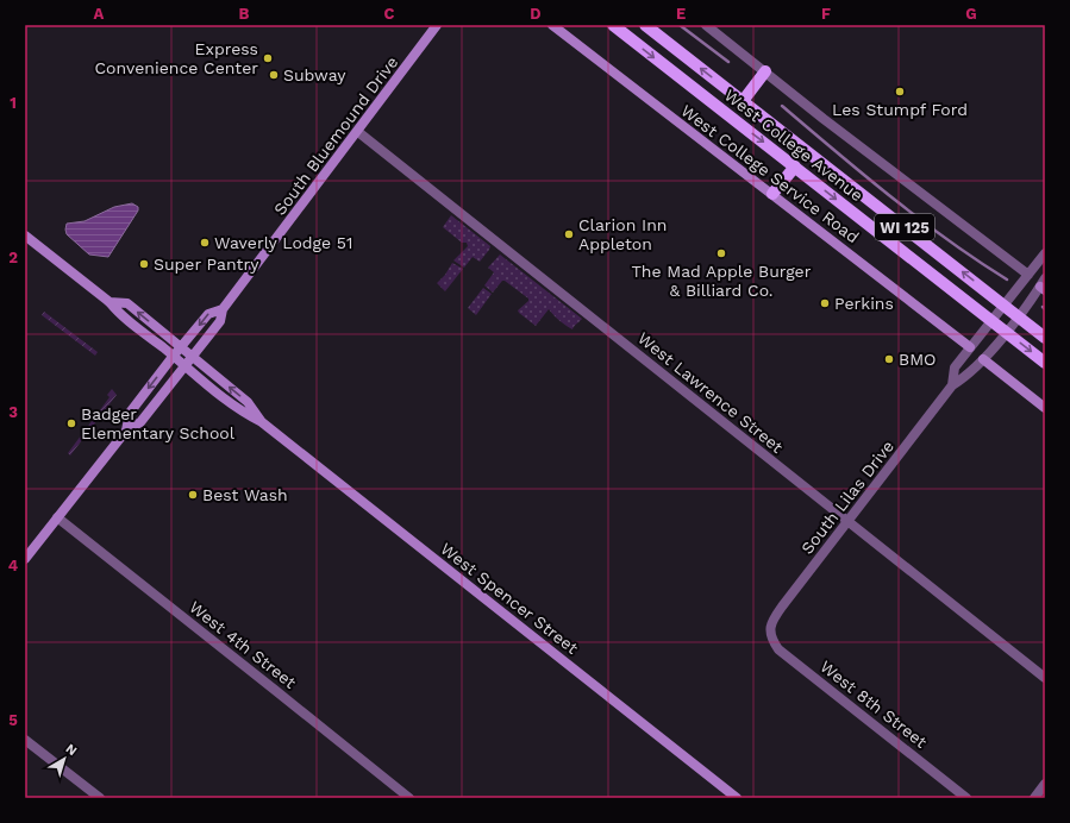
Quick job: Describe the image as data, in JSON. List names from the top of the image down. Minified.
{"streets":{"main road":["West College Avenue","WI 125"],"street":["South Bluemound Drive","West College Service Road","West Lawrence Street","South Lilas Drive","West Spencer Street","West 4th Street","West 8th Street"]},"crossings":[["South Bluemound Drive","West Lawrence Street"],["South Bluemound Drive","West Spencer Street"],["South Bluemound Drive","West 4th Street"],["West College Avenue","South Lilas Drive"],["West College Service Road","South Lilas Drive"],["West Lawrence Street","South Lilas Drive"],["South Lilas Drive","West 8th Street"]],"places":["Express Convenience Center","Subway","Les Stumpf Ford","Clarion Inn Appleton","Waverly Lodge 51","The Mad Apple Burger & Billiard Co.","Super Pantry","Perkins","BMO","Badger Elementary School","Best Wash"],"north":"top right","grid":{"columns":["A","B","C","D","E","F","G"],"rows":["1","2","3","4","5"]}}
